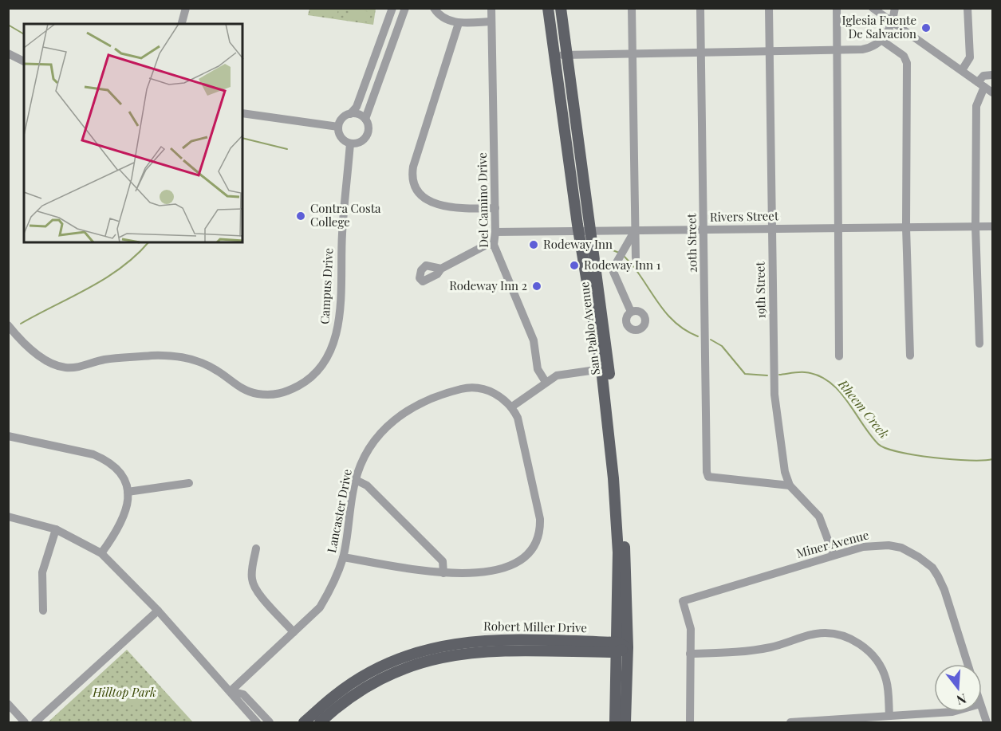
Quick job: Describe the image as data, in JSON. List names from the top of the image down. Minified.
{"streets":{"main road":["San Pablo Avenue","Robert Miller Drive"],"street":["Del Camino Drive","Rivers Street","20th Street","Campus Drive","19th Street","Lancaster Drive","Miner Avenue"]},"crossings":[["Del Camino Drive","Rivers Street"],["Rivers Street","20th Street"],["Rivers Street","19th Street"],["Rivers Street","San Pablo Avenue"],["20th Street","19th Street"],["19th Street","Miner Avenue"],["San Pablo Avenue","Robert Miller Drive"]],"water":["Rheem Creek"],"parks":["Hilltop Park"],"places":["Iglesia Fuente De Salvacion","Contra Costa College","Rodeway Inn","Rodeway Inn 1","Rodeway Inn 2"],"north":"bottom"}
